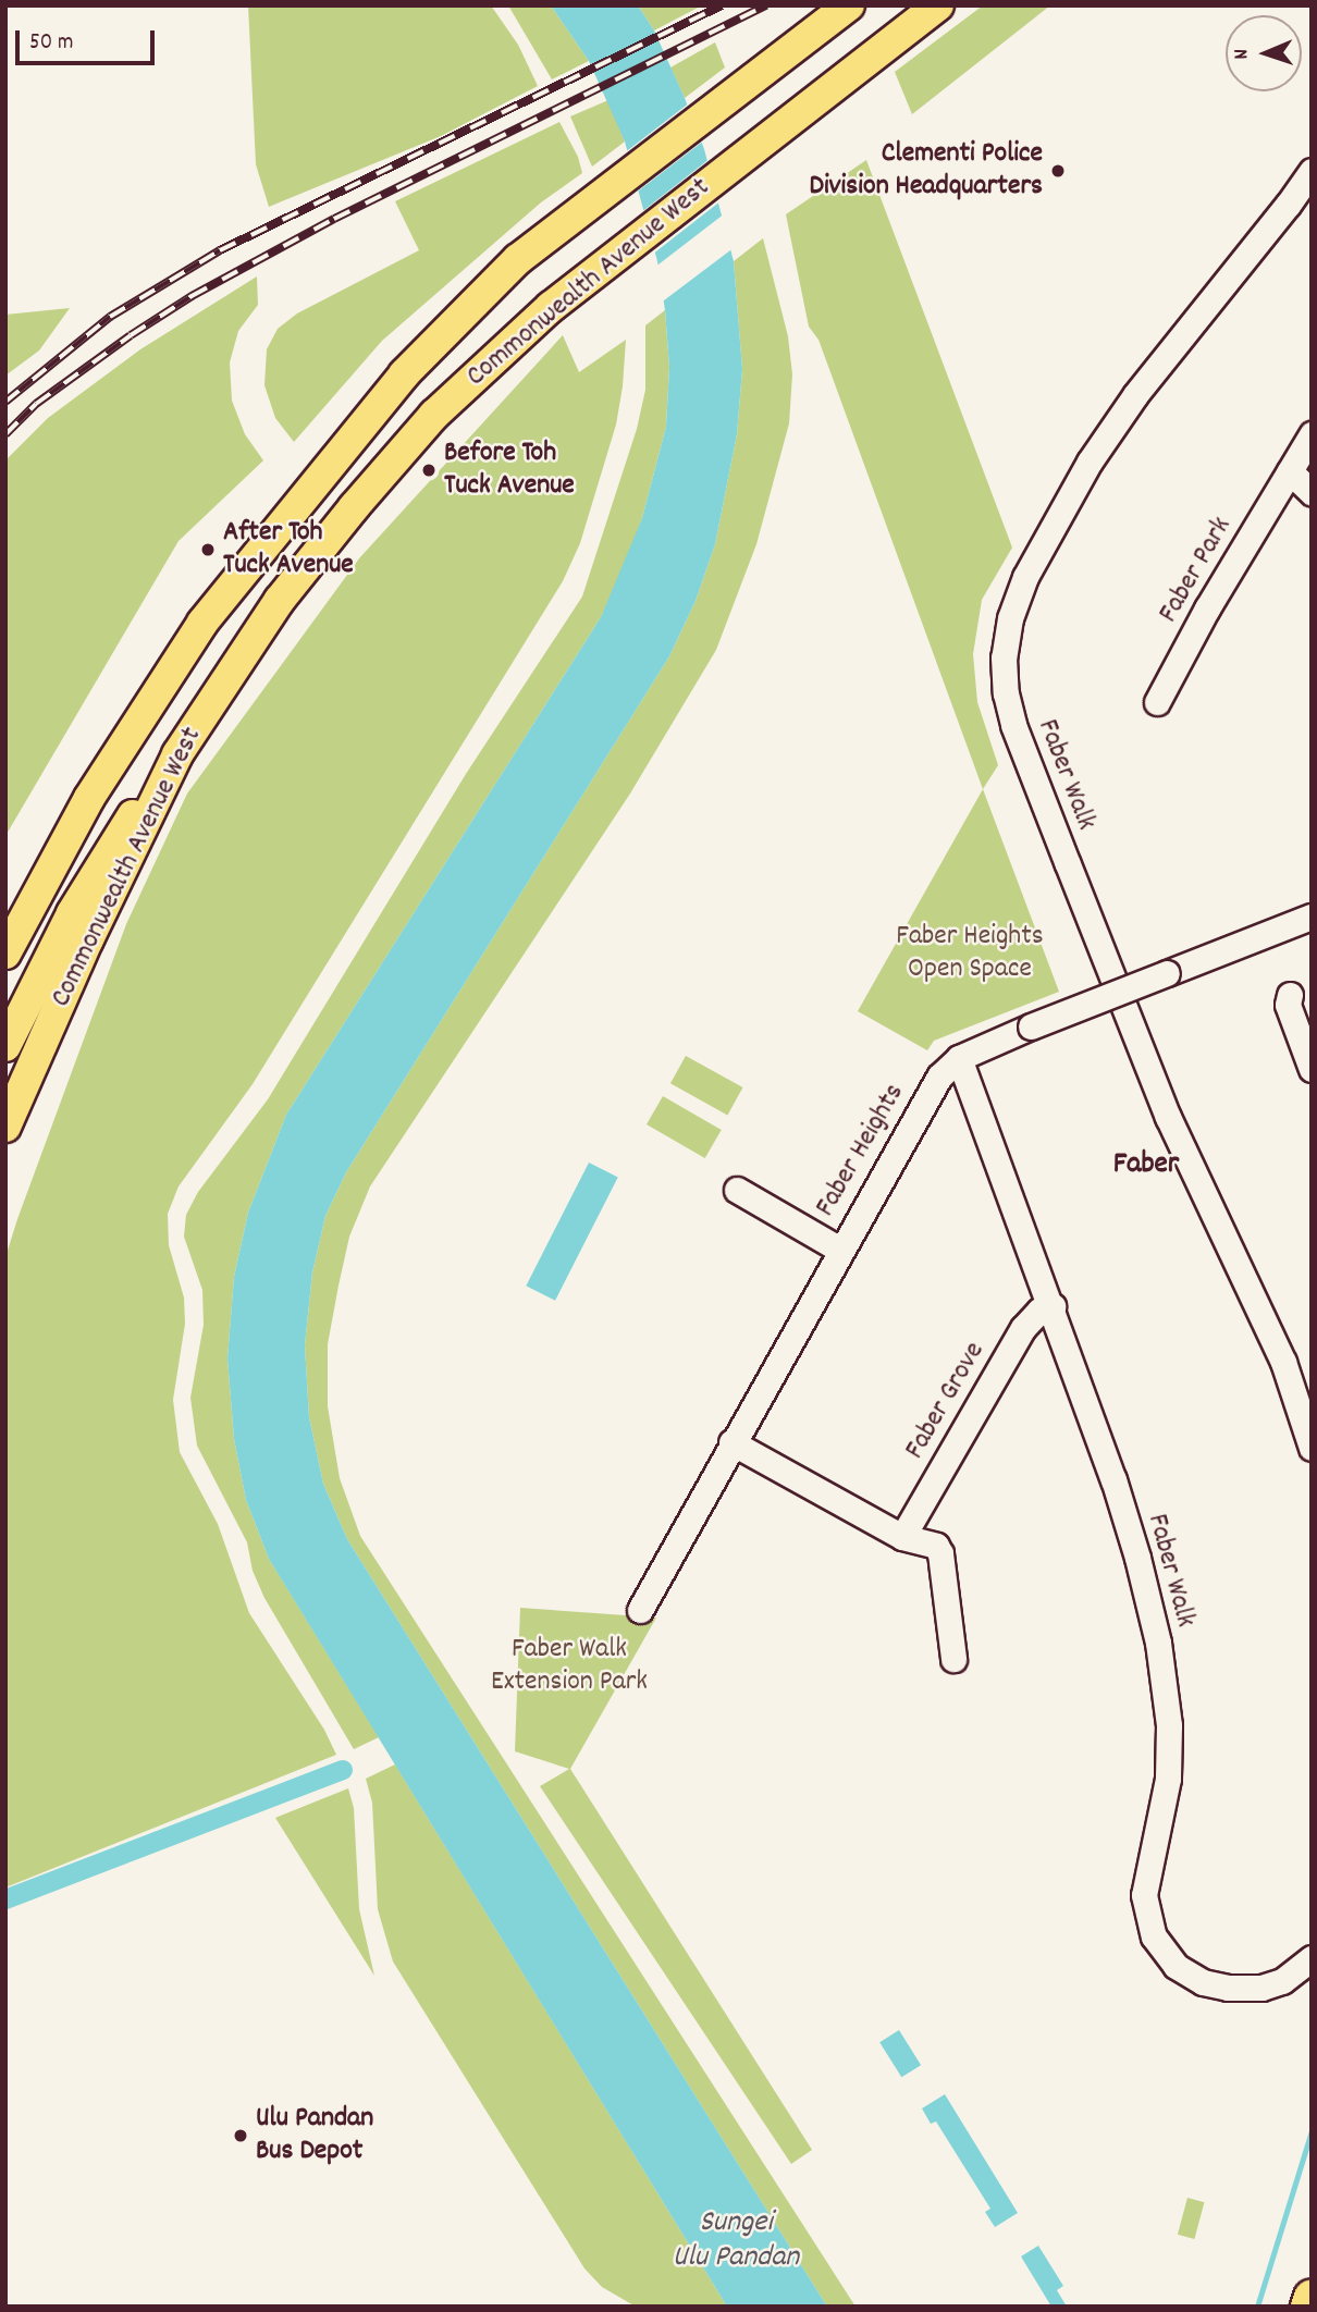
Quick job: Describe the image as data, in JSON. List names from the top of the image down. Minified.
{"streets":{"main road":["Commonwealth Avenue West"],"street":["Faber Park","Faber Walk","Faber Heights","Faber Grove"]},"crossings":[["Faber Walk","Faber Heights"],["Faber Walk","Faber Grove"]],"districts":["Faber"],"water":["Sungei Ulu Pandan"],"parks":["Faber Heights Open Space","Faber Walk Extension Park"],"places":["Clementi Police Division Headquarters","Before Toh Tuck Avenue","After Toh Tuck Avenue","Ulu Pandan Bus Depot"],"scale_bar":"50 m","north":"left"}
